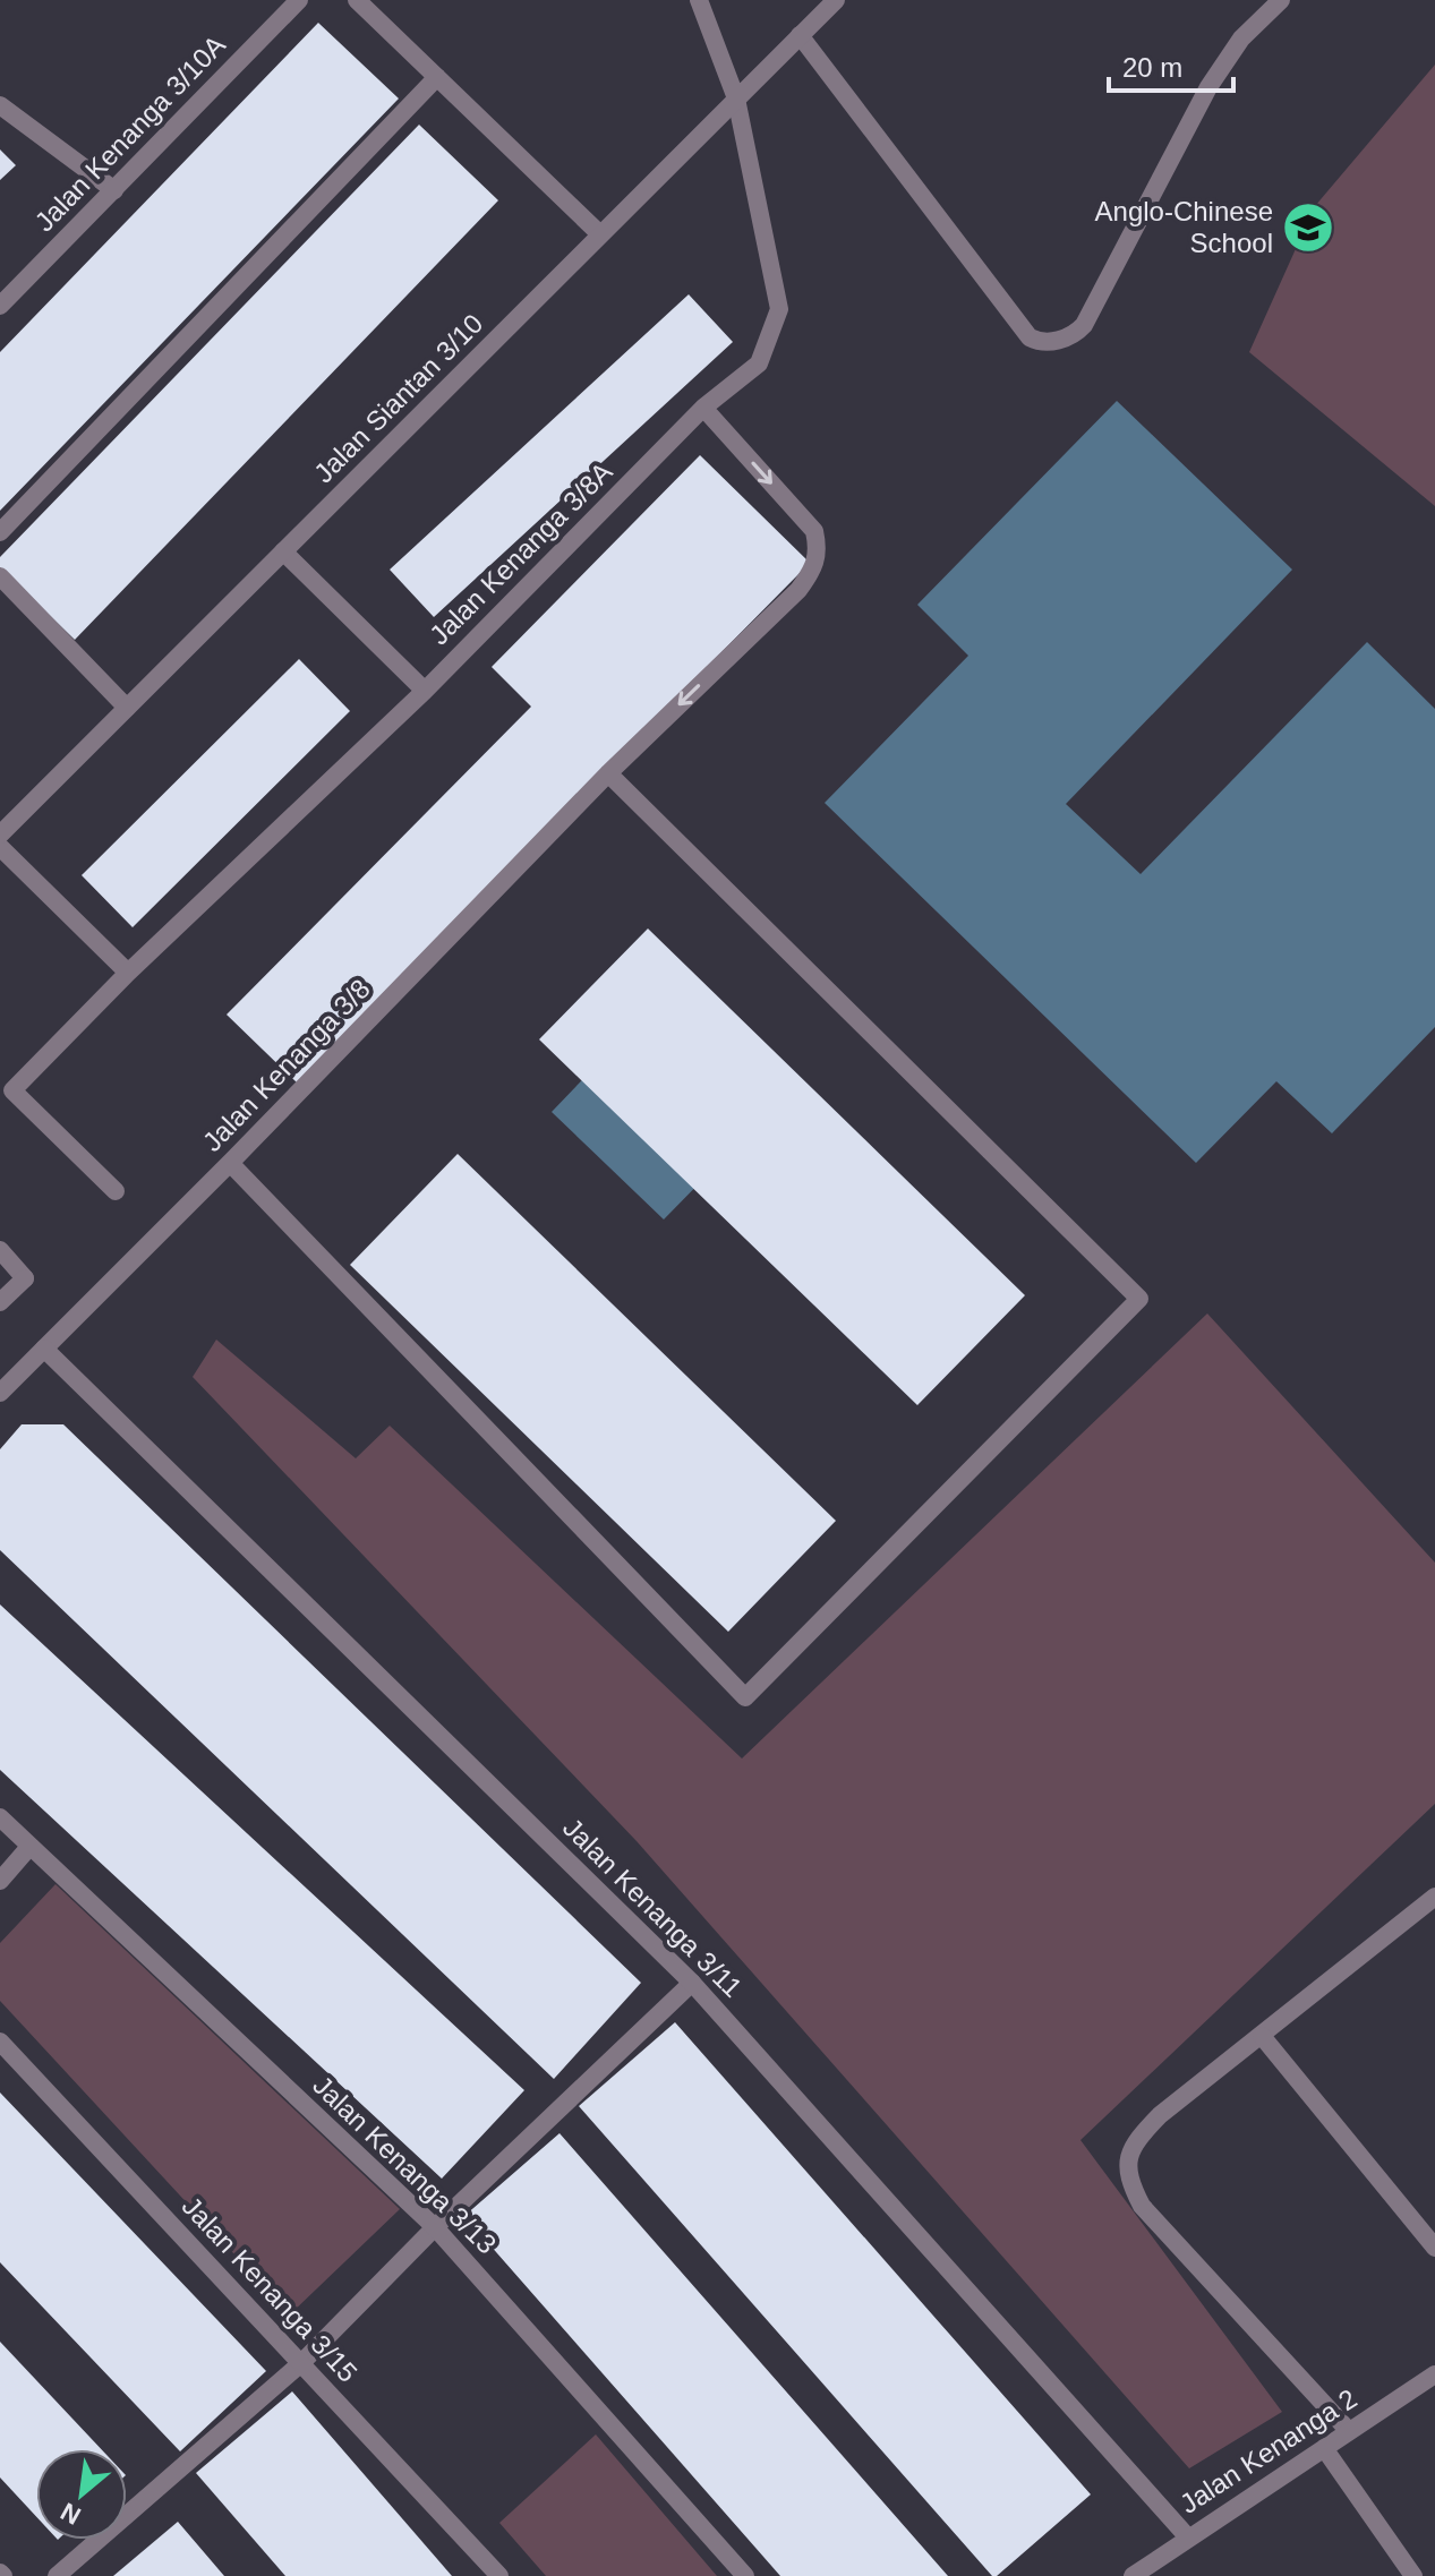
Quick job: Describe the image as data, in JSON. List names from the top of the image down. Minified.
{"streets":{"street":["Jalan Kenanga 3/10A","Jalan Siantan 3/10","Jalan Kenanga 3/8A","Jalan Kenanga 3/8","Jalan Kenanga 3/11","Jalan Kenanga 3/13","Jalan Kenanga 3/15","Jalan Kenanga 2"]},"crossings":[["Jalan Siantan 3/10","Jalan Kenanga 3/8A"],["Jalan Kenanga 3/8A","Jalan Kenanga 3/8"],["Jalan Kenanga 3/8","Jalan Kenanga 3/11"],["Jalan Kenanga 3/11","Jalan Kenanga 2"]],"places":{"school or university":["Anglo-Chinese School"]},"scale_bar":"20 m","north":"bottom left"}
